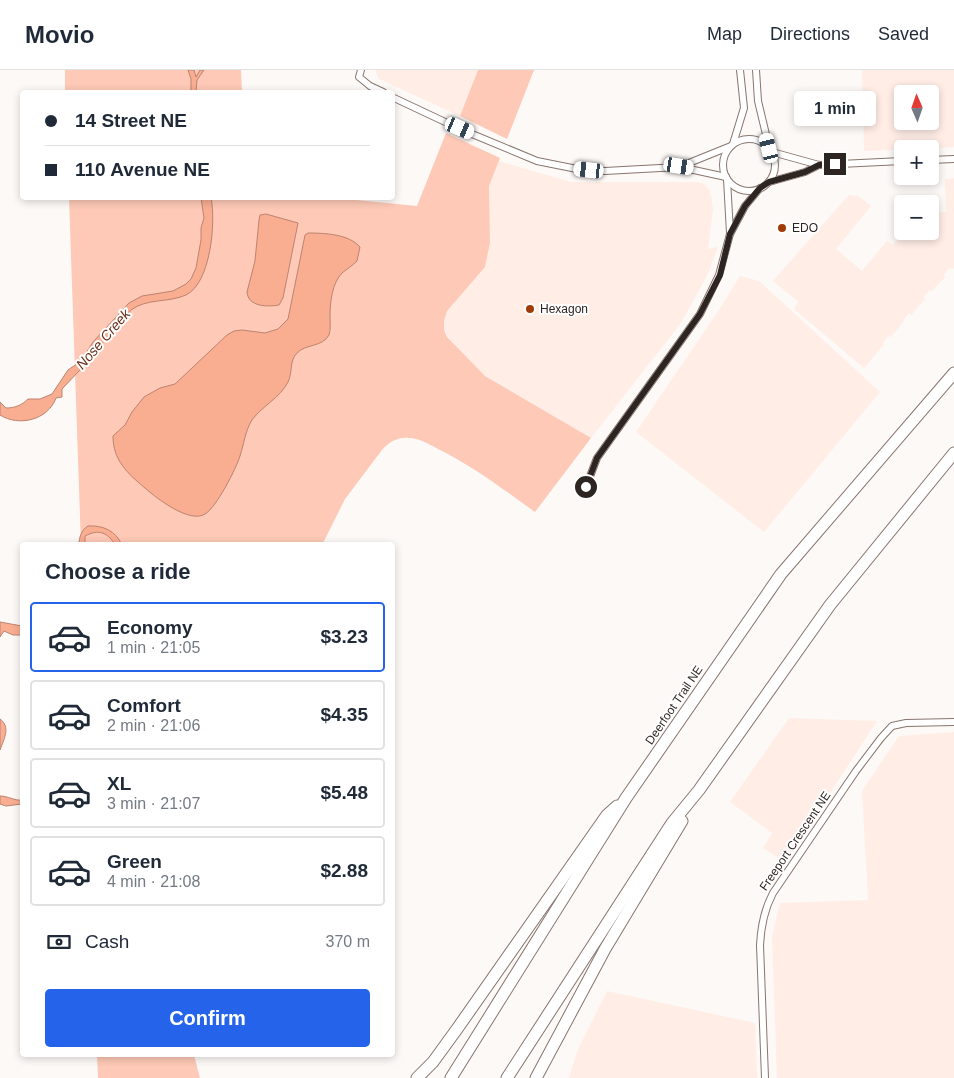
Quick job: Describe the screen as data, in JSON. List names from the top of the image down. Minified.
{"streets":{"highway":["Deerfoot Trail NE"],"street":["Freeport Crescent NE"]},"water":["Nose Creek"],"places":["EDO","Hexagon"],"north":"top","page":{"header":"Movio","nav":["Map","Directions","Saved"],"map_buttons":["+","−"],"banner":["14 Street NE","110 Avenue NE"],"bubble":"1 min","heading":"Choose a ride","list":[{"name":"Economy","note":"1 min · 21:05","value":"$3.23"},{"name":"Comfort","note":"2 min · 21:06","value":"$4.35"},{"name":"XL","note":"3 min · 21:07","value":"$5.48"},{"name":"Green","note":"4 min · 21:08","value":"$2.88"}],"pay":["Cash","370 m"],"buttons":"Confirm"}}
